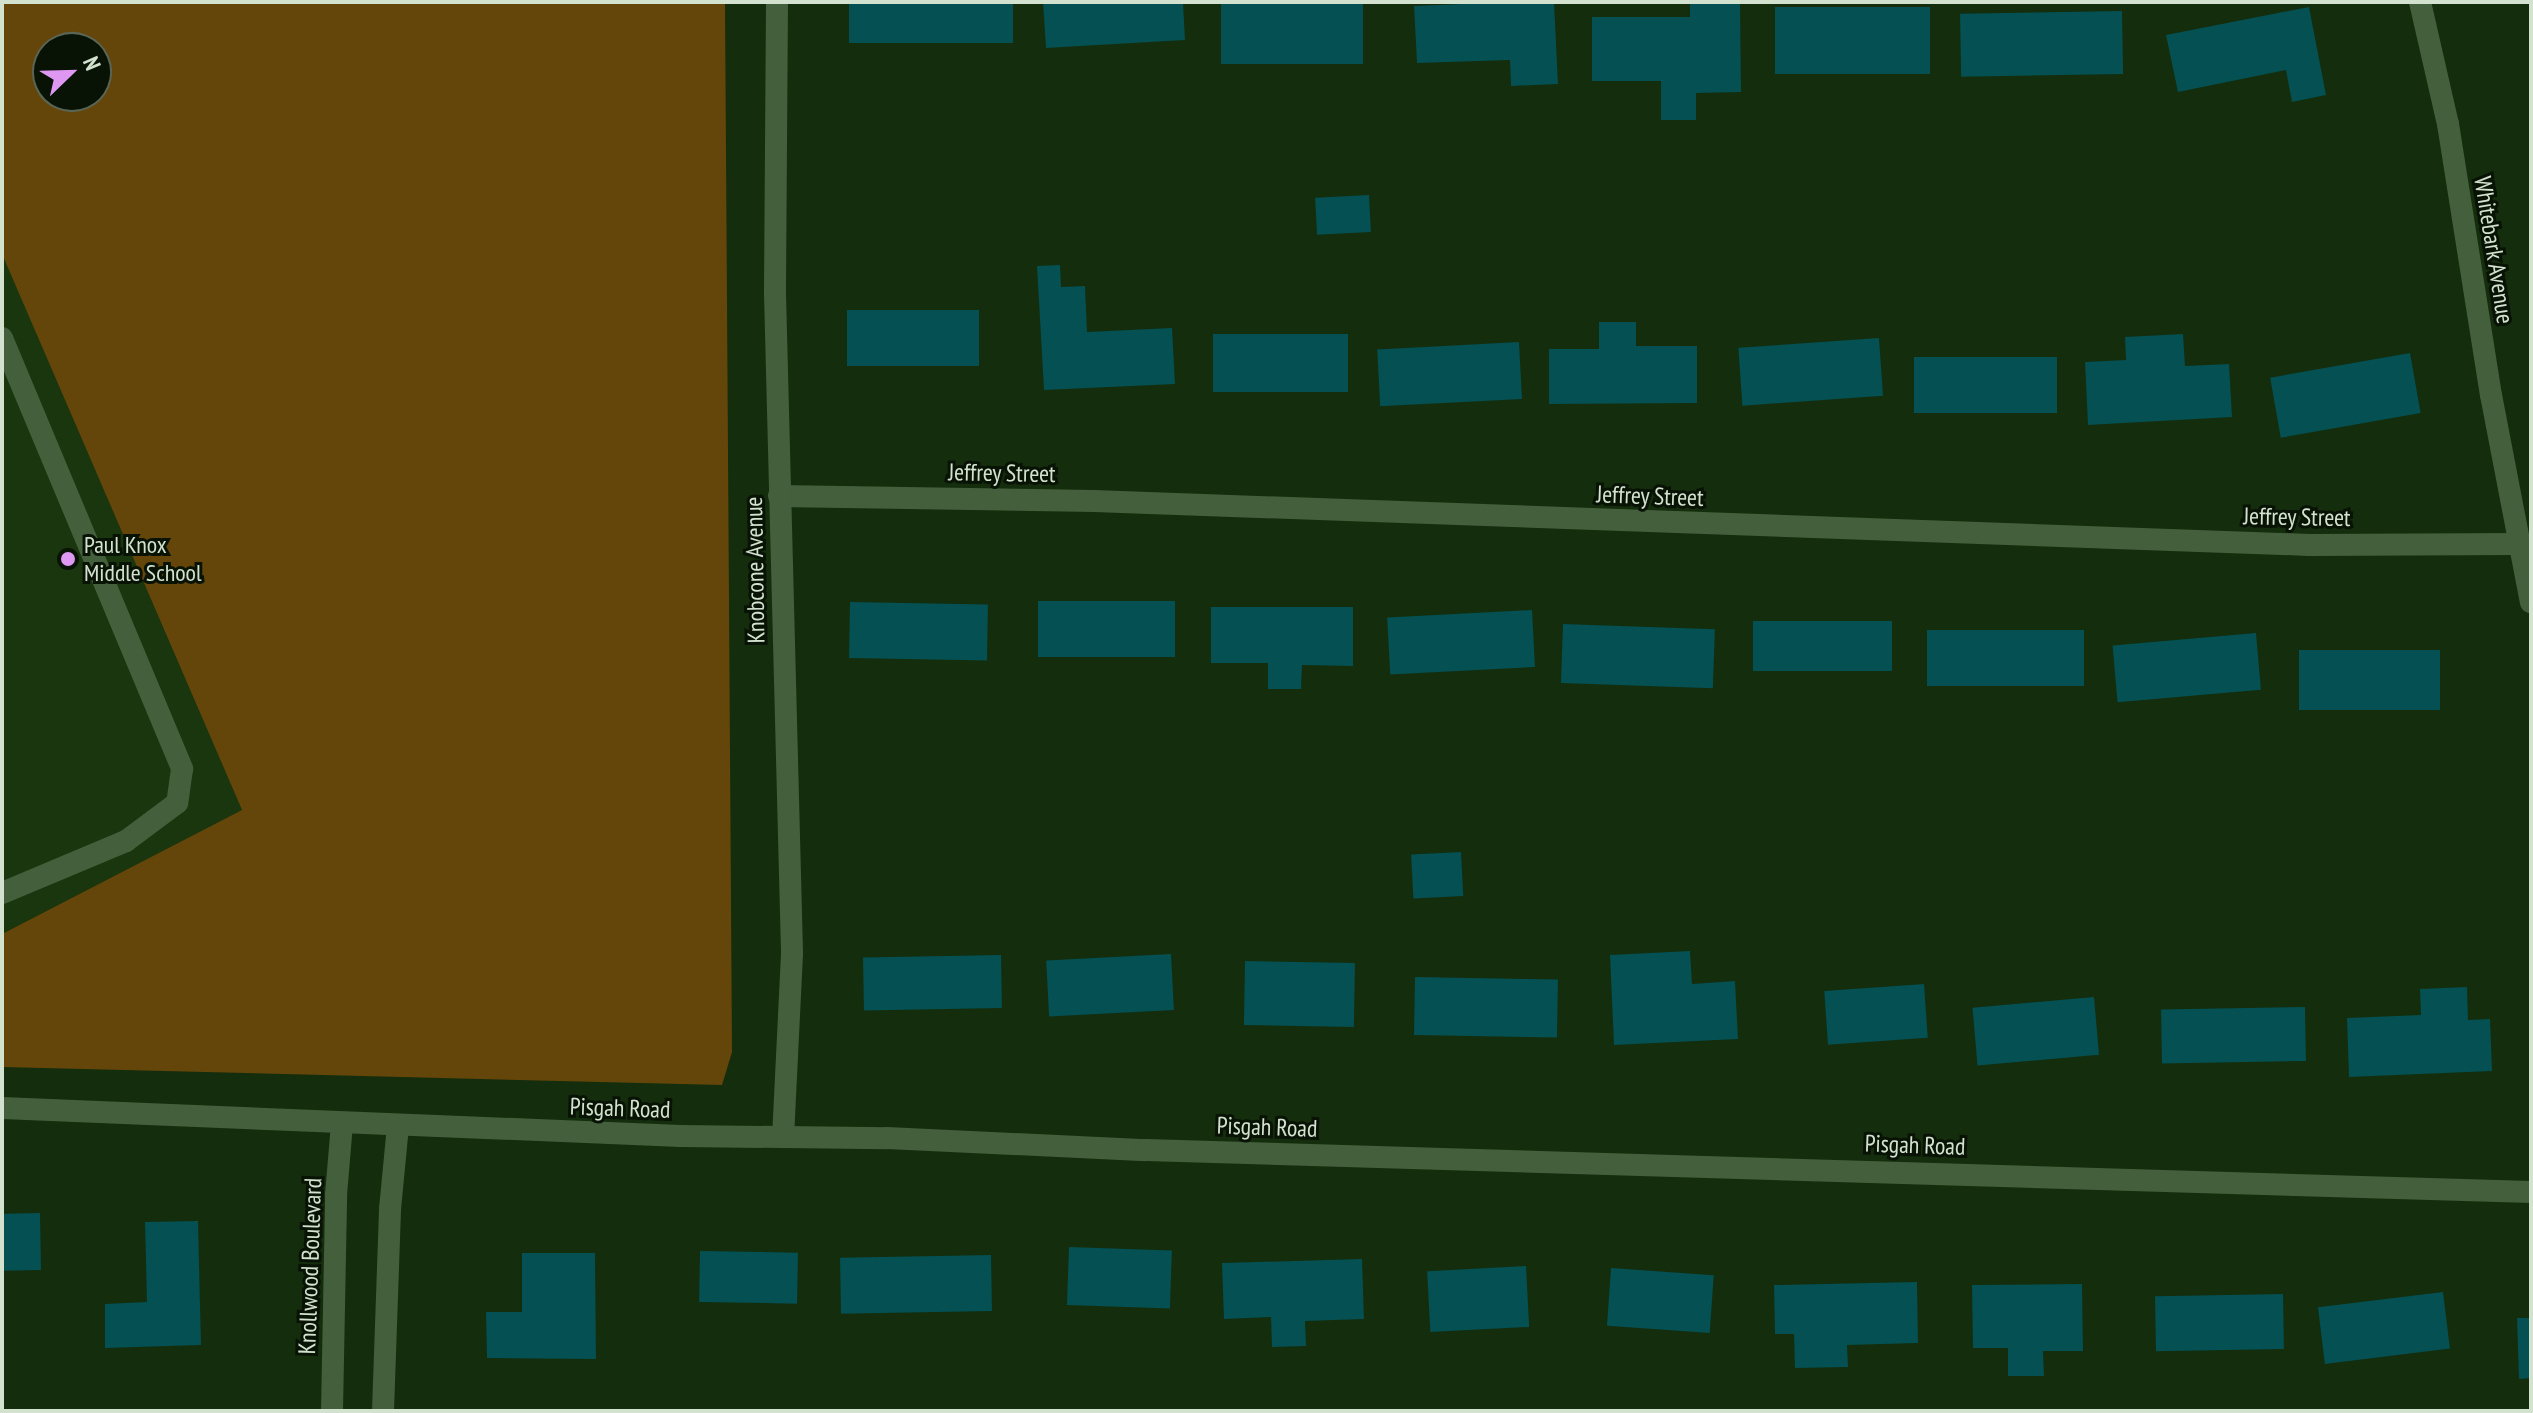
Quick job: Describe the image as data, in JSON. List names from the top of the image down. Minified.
{"streets":{"street":["Whitebark Avenue","Jeffrey Street","Knobcone Avenue","Pisgah Road","Knollwood Boulevard"]},"crossings":[["Whitebark Avenue","Jeffrey Street"],["Jeffrey Street","Knobcone Avenue"],["Knobcone Avenue","Pisgah Road"],["Pisgah Road","Knollwood Boulevard"]],"places":["Paul Knox Middle School"],"north":"top right"}
